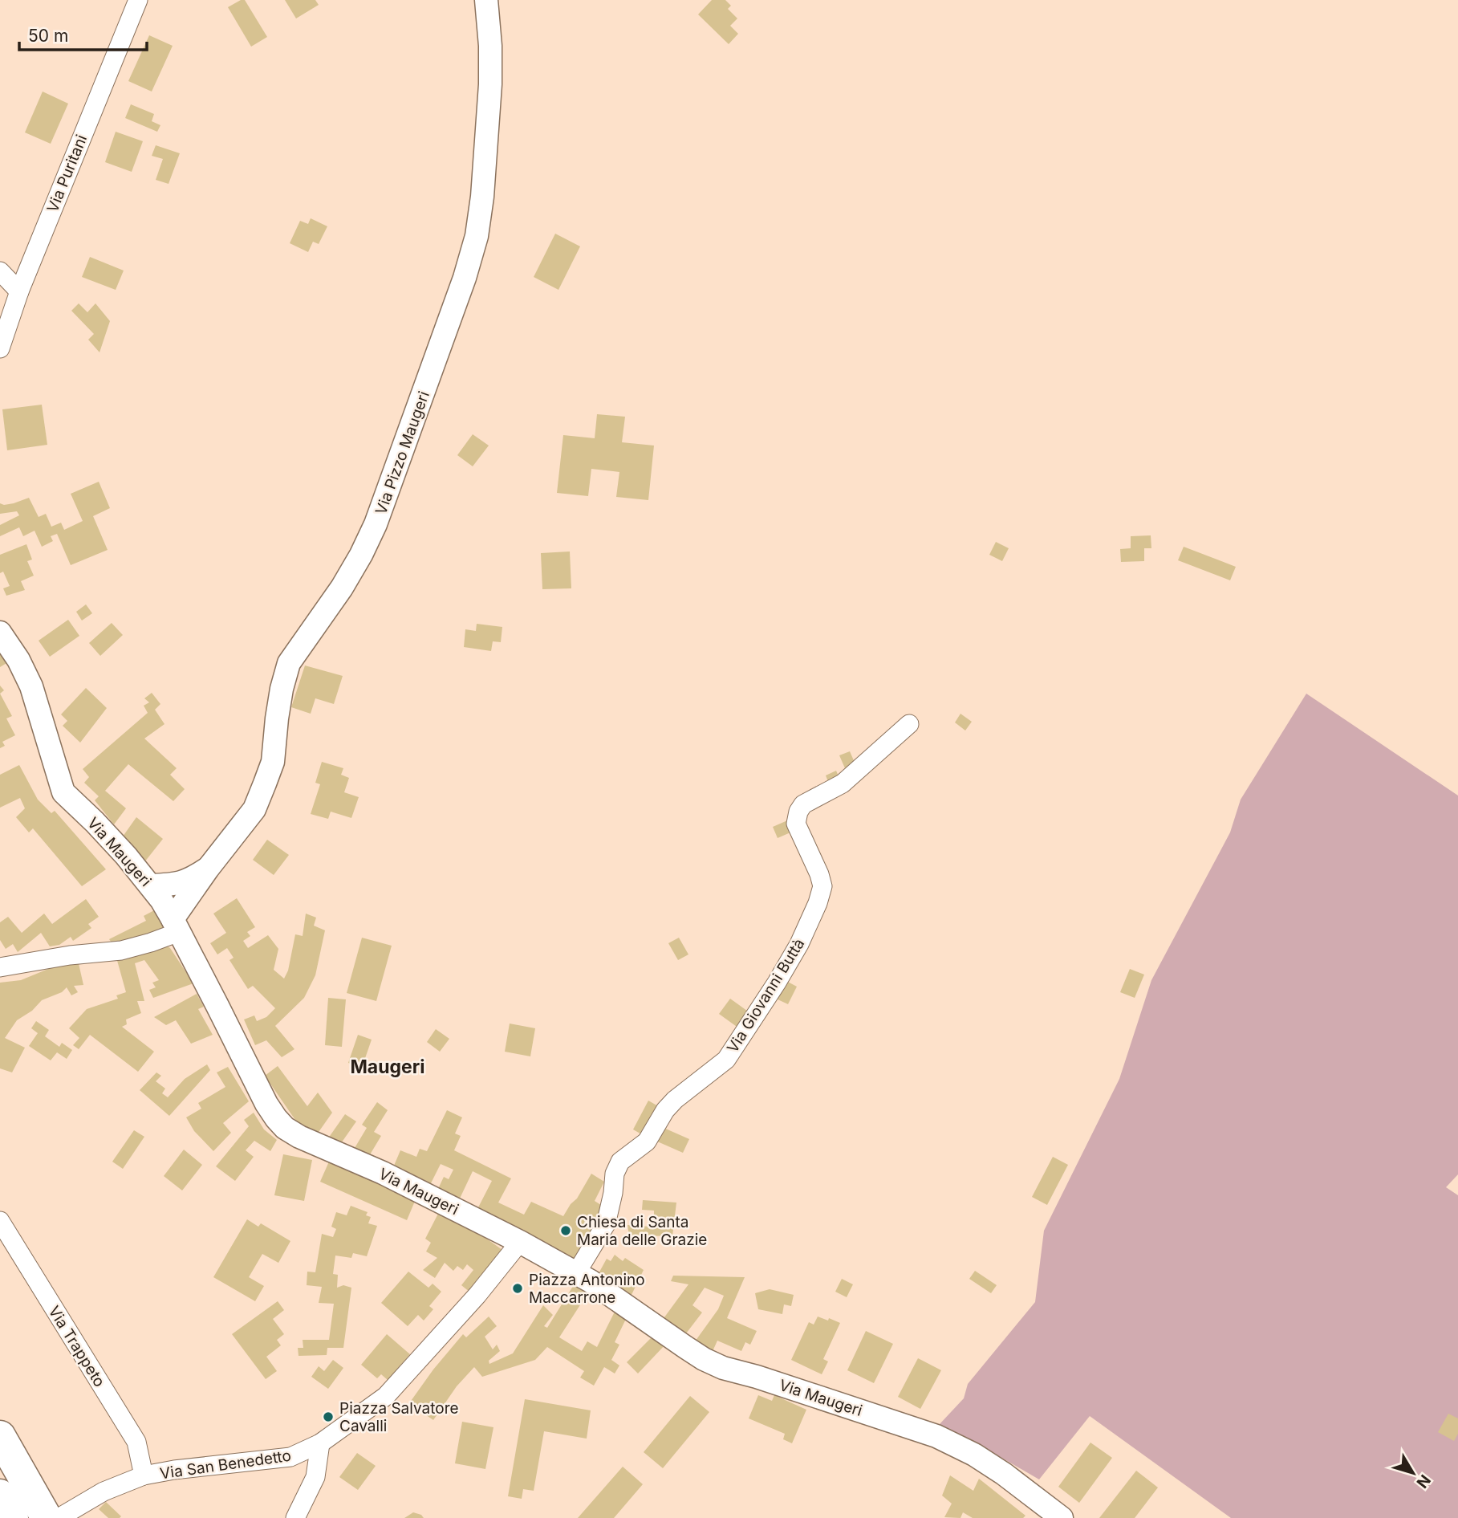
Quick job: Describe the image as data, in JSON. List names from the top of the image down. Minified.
{"streets":{"street":["Via Puritani","Via Pizzo Maugeri","Via Maugeri","Via Giovanni Buttà","Via Trappeto","Via San Benedetto"]},"crossings":[["Via Pizzo Maugeri","Via Maugeri"],["Via Maugeri","Via Giovanni Buttà"],["Via Maugeri","Via San Benedetto"],["Via Trappeto","Via San Benedetto"]],"districts":["Maugeri"],"places":["Chiesa di Santa Maria delle Grazie","Piazza Antonino Maccarrone","Piazza Salvatore Cavalli"],"scale_bar":"50 m","north":"bottom right"}
